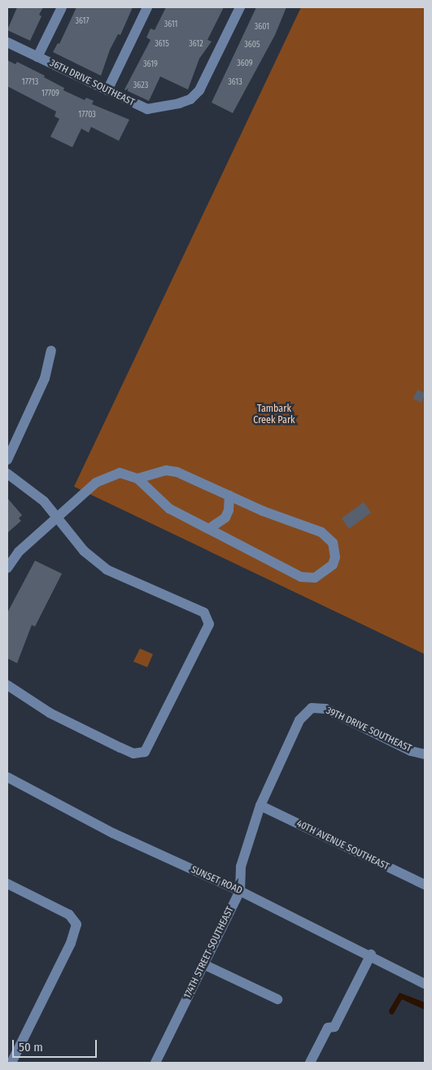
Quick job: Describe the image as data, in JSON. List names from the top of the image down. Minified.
{"streets":{"street":["36TH DRIVE SOUTHEAST","39TH DRIVE SOUTHEAST","40TH AVENUE SOUTHEAST","SUNSET ROAD","174TH STREET SOUTHEAST"]},"crossings":[["39TH DRIVE SOUTHEAST","174TH STREET SOUTHEAST"],["40TH AVENUE SOUTHEAST","174TH STREET SOUTHEAST"],["SUNSET ROAD","174TH STREET SOUTHEAST"]],"parks":["Tambark Creek Park"],"house_numbers":["3617","3611","3601","3615","3612","3605","3609","3619","17713","3613","3623","17709","17703"],"scale_bar":"50 m"}
